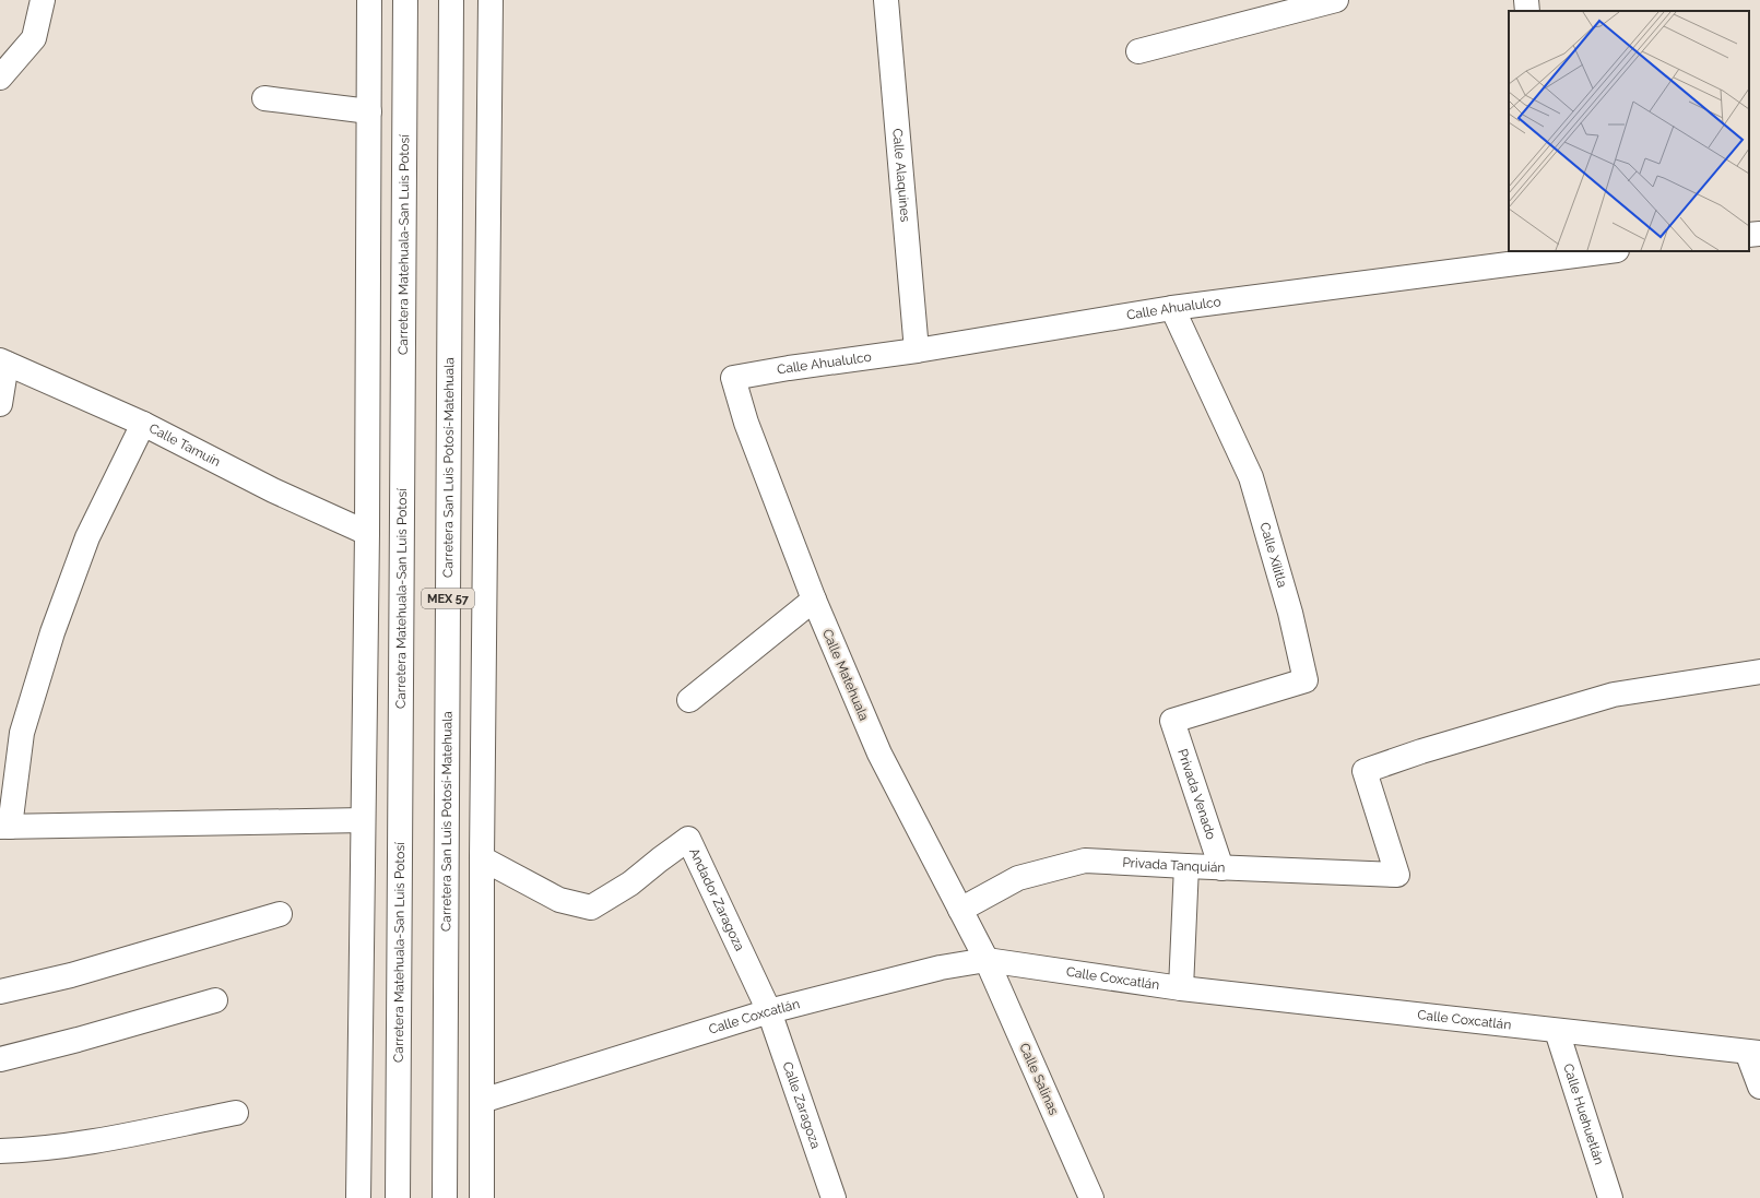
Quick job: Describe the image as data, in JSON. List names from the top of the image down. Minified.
{"streets":{"main road":["Calle Alaquines","Carretera Matehuala-San Luis Potosí","Calle Ahualulco","Calle Tamuín","Carretera San Luis Potosí-Matehuala","Calle Xilitla","MEX 57","Calle Matehuala","Privada Venado","Privada Tanquián","Andador Zaragoza","Calle Coxcatlán","Calle Salinas","Calle Zaragoza","Calle Huehuetlán"]},"crossings":[["Calle Alaquines","Calle Ahualulco"],["Calle Ahualulco","Calle Xilitla"],["Calle Ahualulco","Calle Matehuala"],["Calle Xilitla","Privada Venado"],["Calle Matehuala","Privada Tanquián"],["Calle Matehuala","Calle Coxcatlán"],["Calle Matehuala","Calle Salinas"],["Privada Venado","Privada Tanquián"],["Andador Zaragoza","Calle Coxcatlán"],["Andador Zaragoza","Calle Zaragoza"],["Calle Coxcatlán","Calle Salinas"],["Calle Coxcatlán","Calle Zaragoza"],["Calle Coxcatlán","Calle Huehuetlán"]]}
